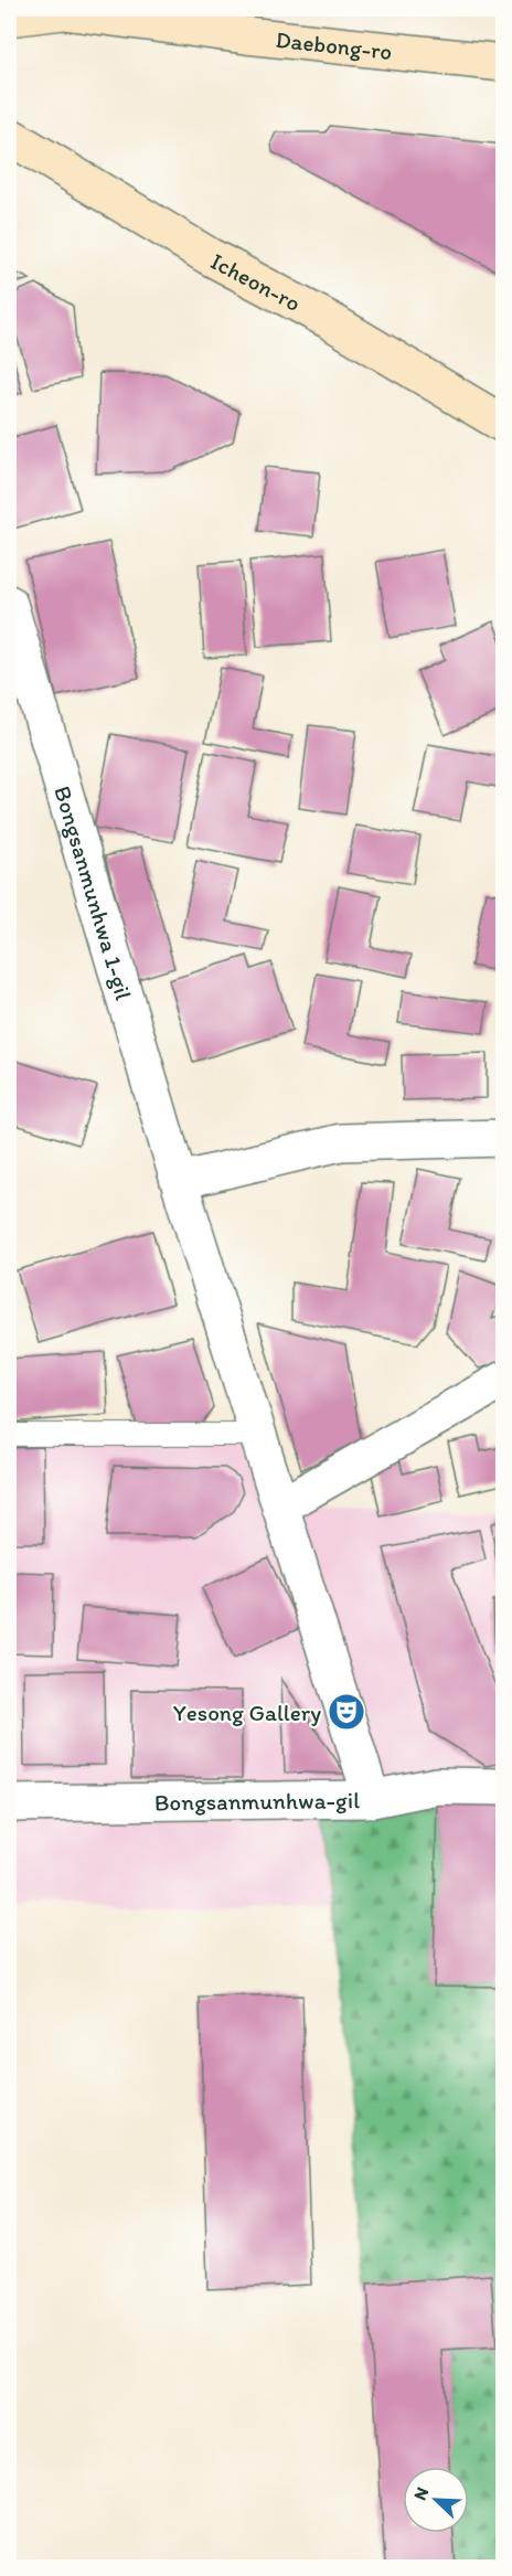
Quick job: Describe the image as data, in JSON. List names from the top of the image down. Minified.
{"streets":{"main road":["Daebong-ro","Icheon-ro"],"street":["Bongsanmunhwa 1-gil","Bongsanmunhwa-gil"]},"crossings":[["Bongsanmunhwa 1-gil","Bongsanmunhwa-gil"]],"places":{"theatre":["Yesong Gallery"]},"north":"top left"}
